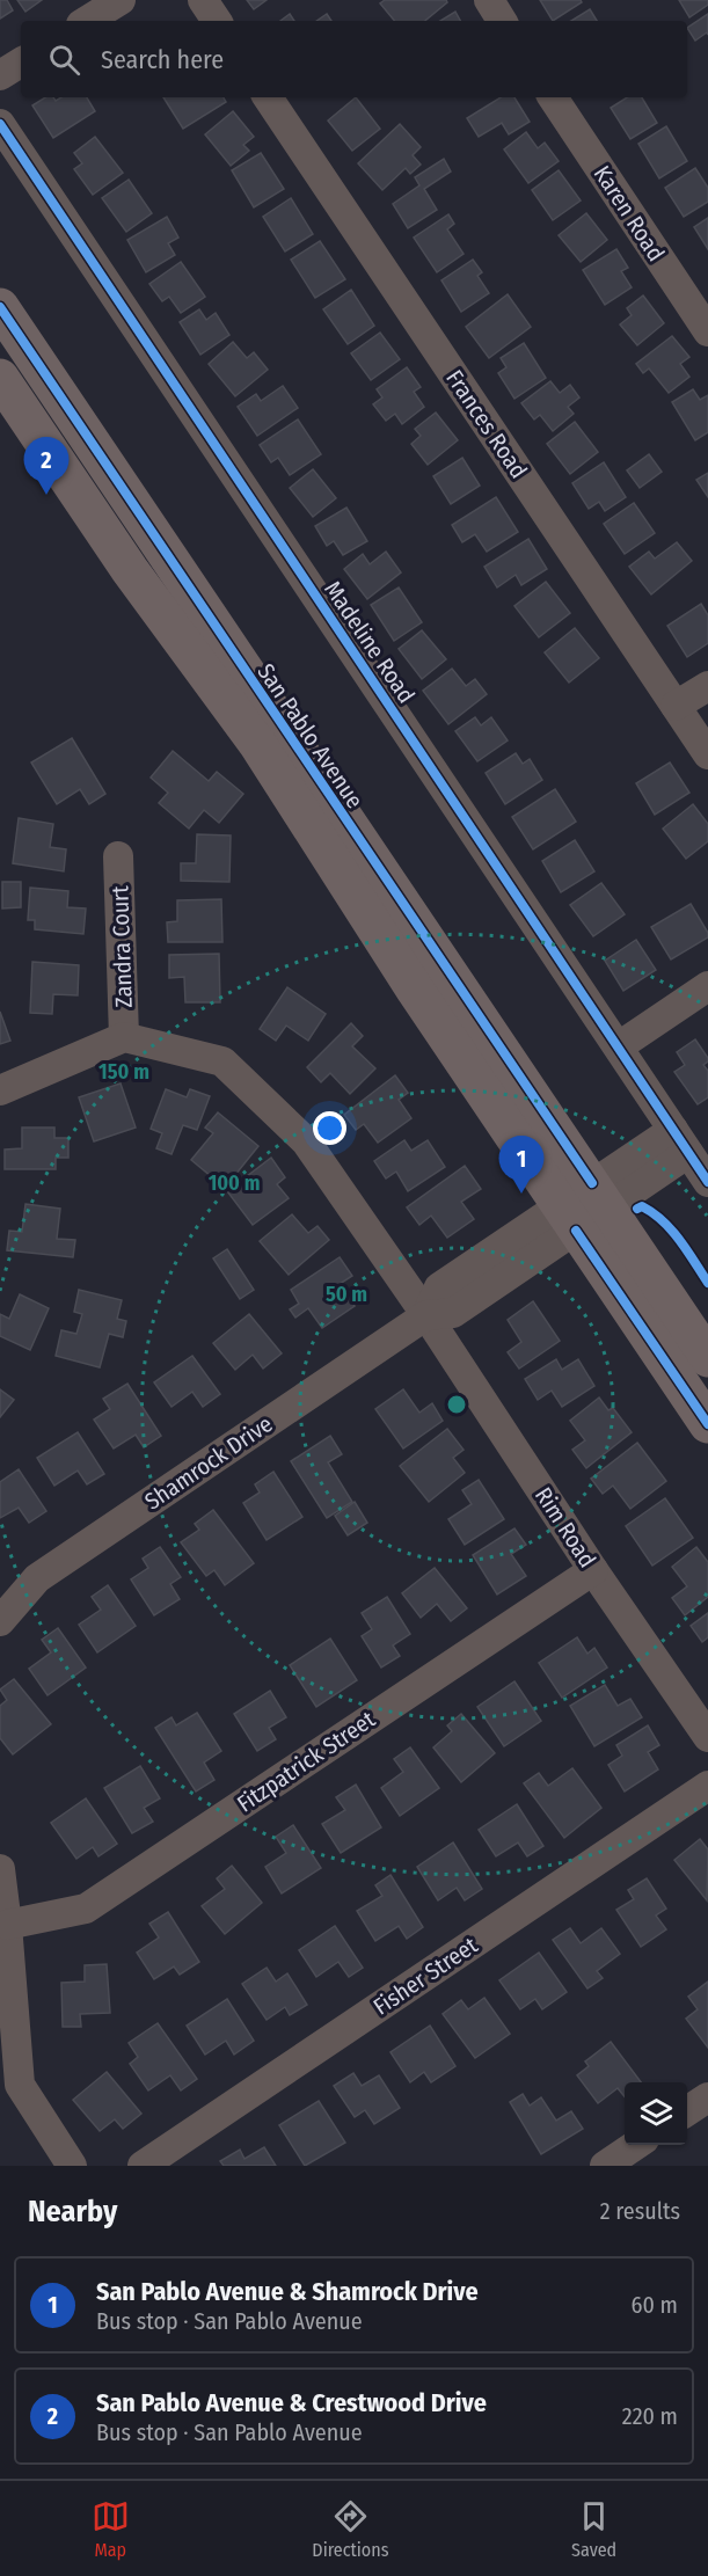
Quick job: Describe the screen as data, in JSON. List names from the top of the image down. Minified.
{"streets":{"main road":["San Pablo Avenue"],"street":["Karen Road","Frances Road","Madeline Road","Zandra Court","Shamrock Drive","Rim Road","Fitzpatrick Street","Fisher Street"]},"crossings":[["Madeline Road","Shamrock Drive"],["San Pablo Avenue","Shamrock Drive"],["Zandra Court","Rim Road"],["Shamrock Drive","Rim Road"],["Rim Road","Fitzpatrick Street"]],"page":{"search":"Search here","pins":["2","1"],"heading":["Nearby","2 results"],"list":[{"mark":"1","name":"San Pablo Avenue & Shamrock Drive","note":"Bus stop · San Pablo Avenue","value":"60 m"},{"mark":"2","name":"San Pablo Avenue & Crestwood Drive","note":"Bus stop · San Pablo Avenue","value":"220 m"}],"nav":["Map","Directions","Saved"]},"rings":["150 m","100 m","50 m"]}
